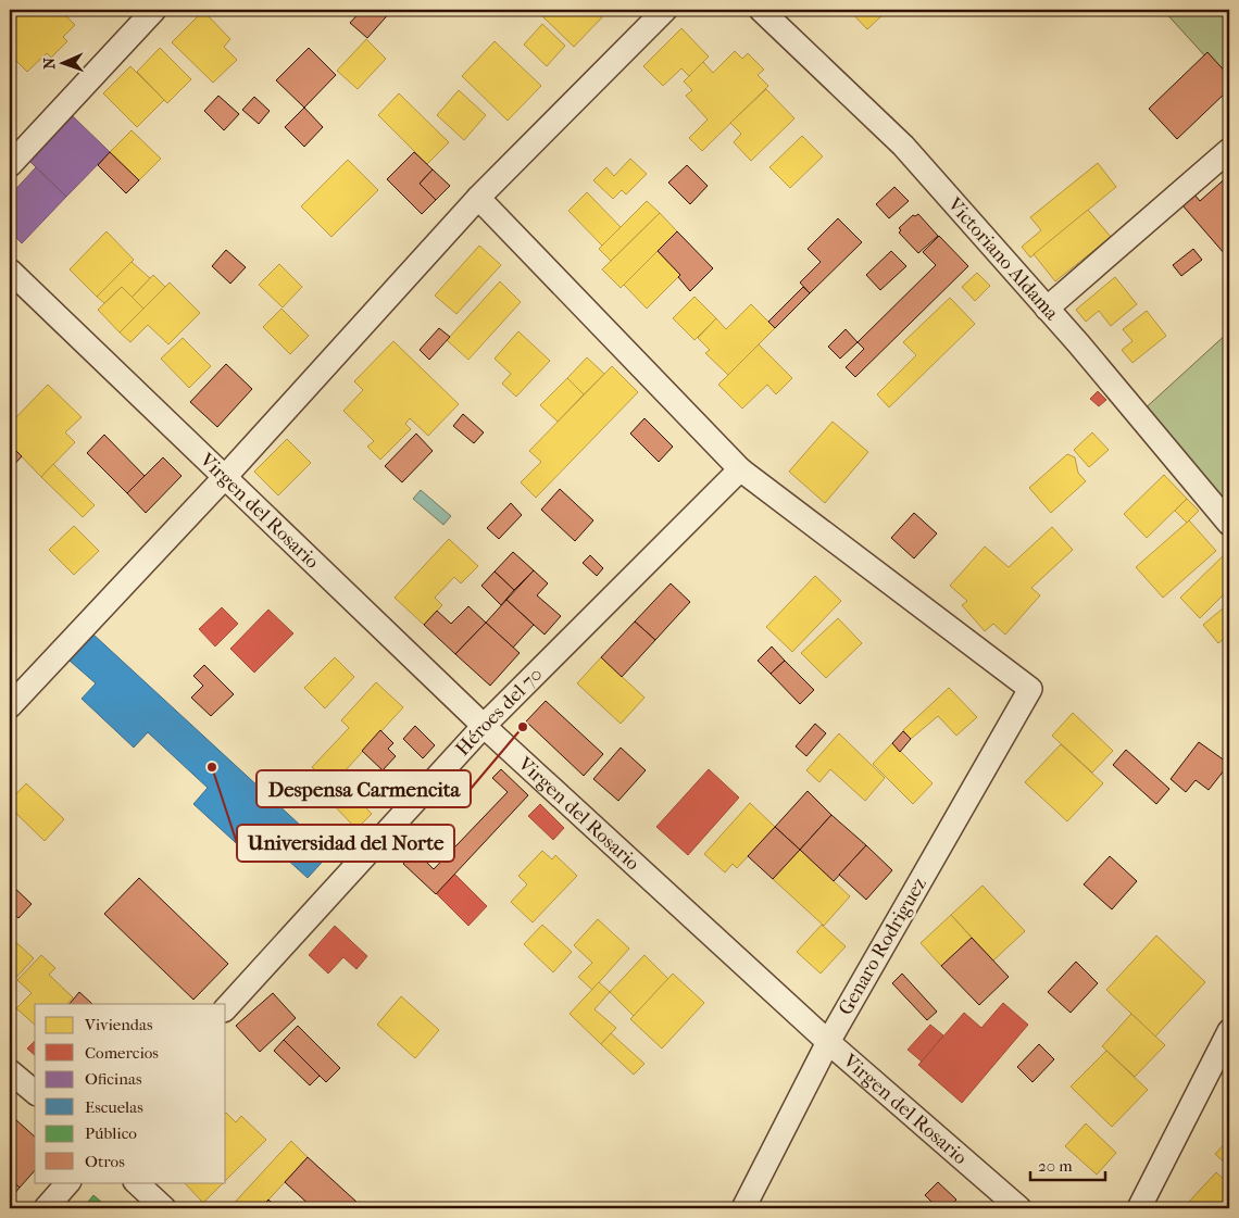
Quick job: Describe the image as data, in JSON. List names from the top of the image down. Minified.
{"streets":{"street":["Victoriano Aldama","Virgen del Rosario","Héroes del 70","Genaro Rodriguez"]},"crossings":[["Virgen del Rosario","Héroes del 70"],["Virgen del Rosario","Genaro Rodriguez"],["Héroes del 70","Genaro Rodriguez"]],"places":["Despensa Carmencita","Universidad del Norte"],"legend":["Viviendas","Comercios","Oficinas","Escuelas","Público","Otros"],"scale_bar":"20 m","north":"left"}
